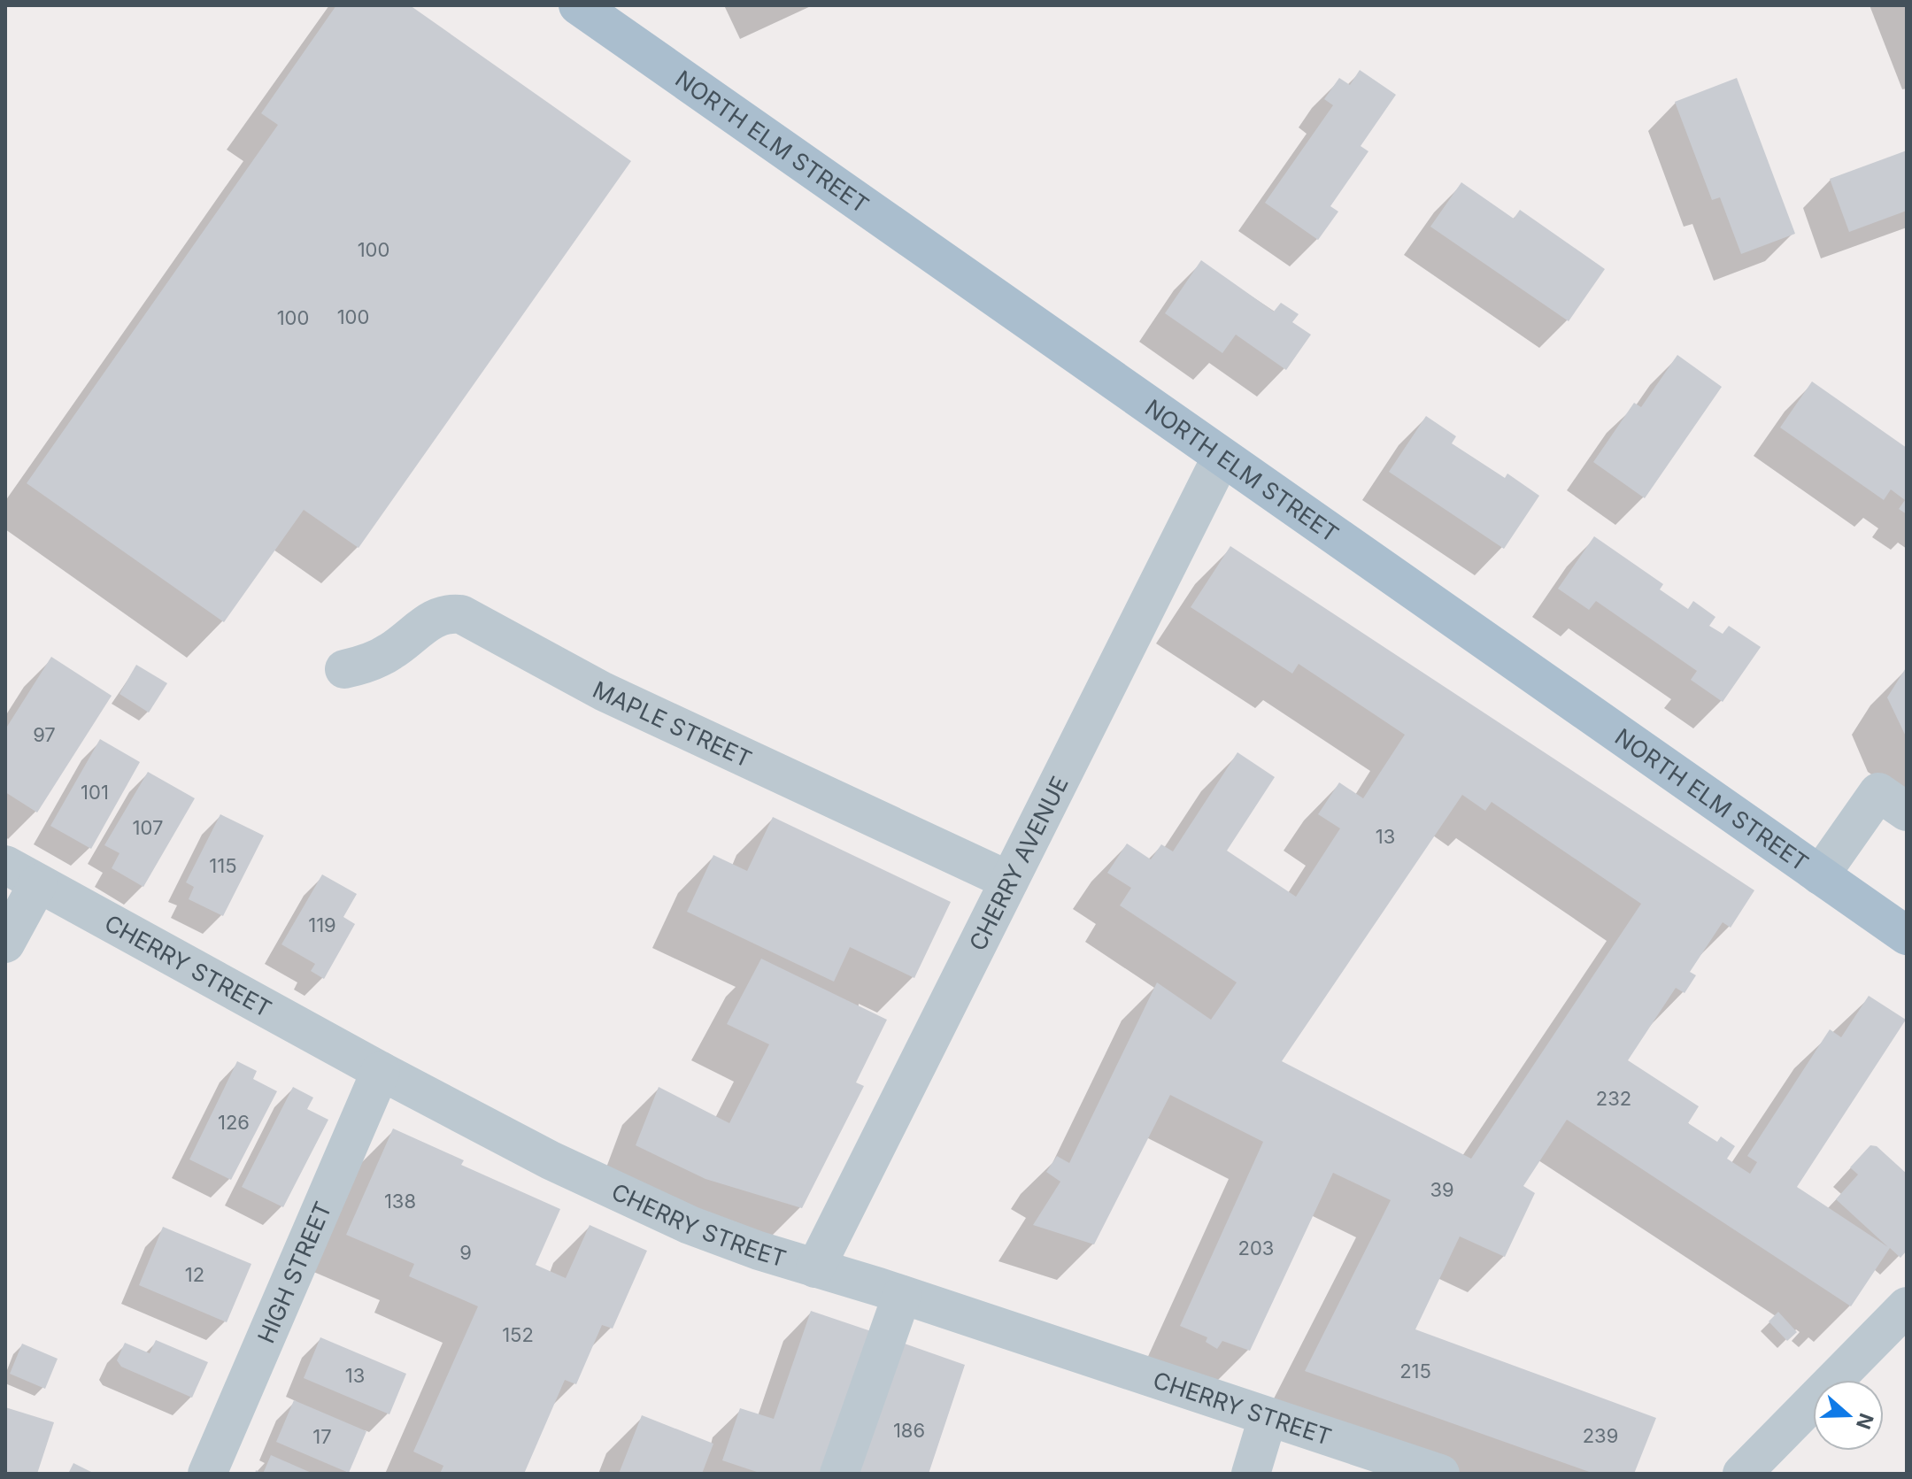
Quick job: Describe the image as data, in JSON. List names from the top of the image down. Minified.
{"streets":{"main road":["NORTH ELM STREET"],"street":["MAPLE STREET","CHERRY AVENUE","CHERRY STREET","HIGH STREET"]},"crossings":[["NORTH ELM STREET","CHERRY AVENUE"],["MAPLE STREET","CHERRY AVENUE"],["CHERRY AVENUE","CHERRY STREET"],["CHERRY STREET","HIGH STREET"]],"house_numbers":["100","100","100","97","101","107","13","115","119","232","126","39","138","203","9","12","152","215","13","186","239","17"],"north":"right"}
